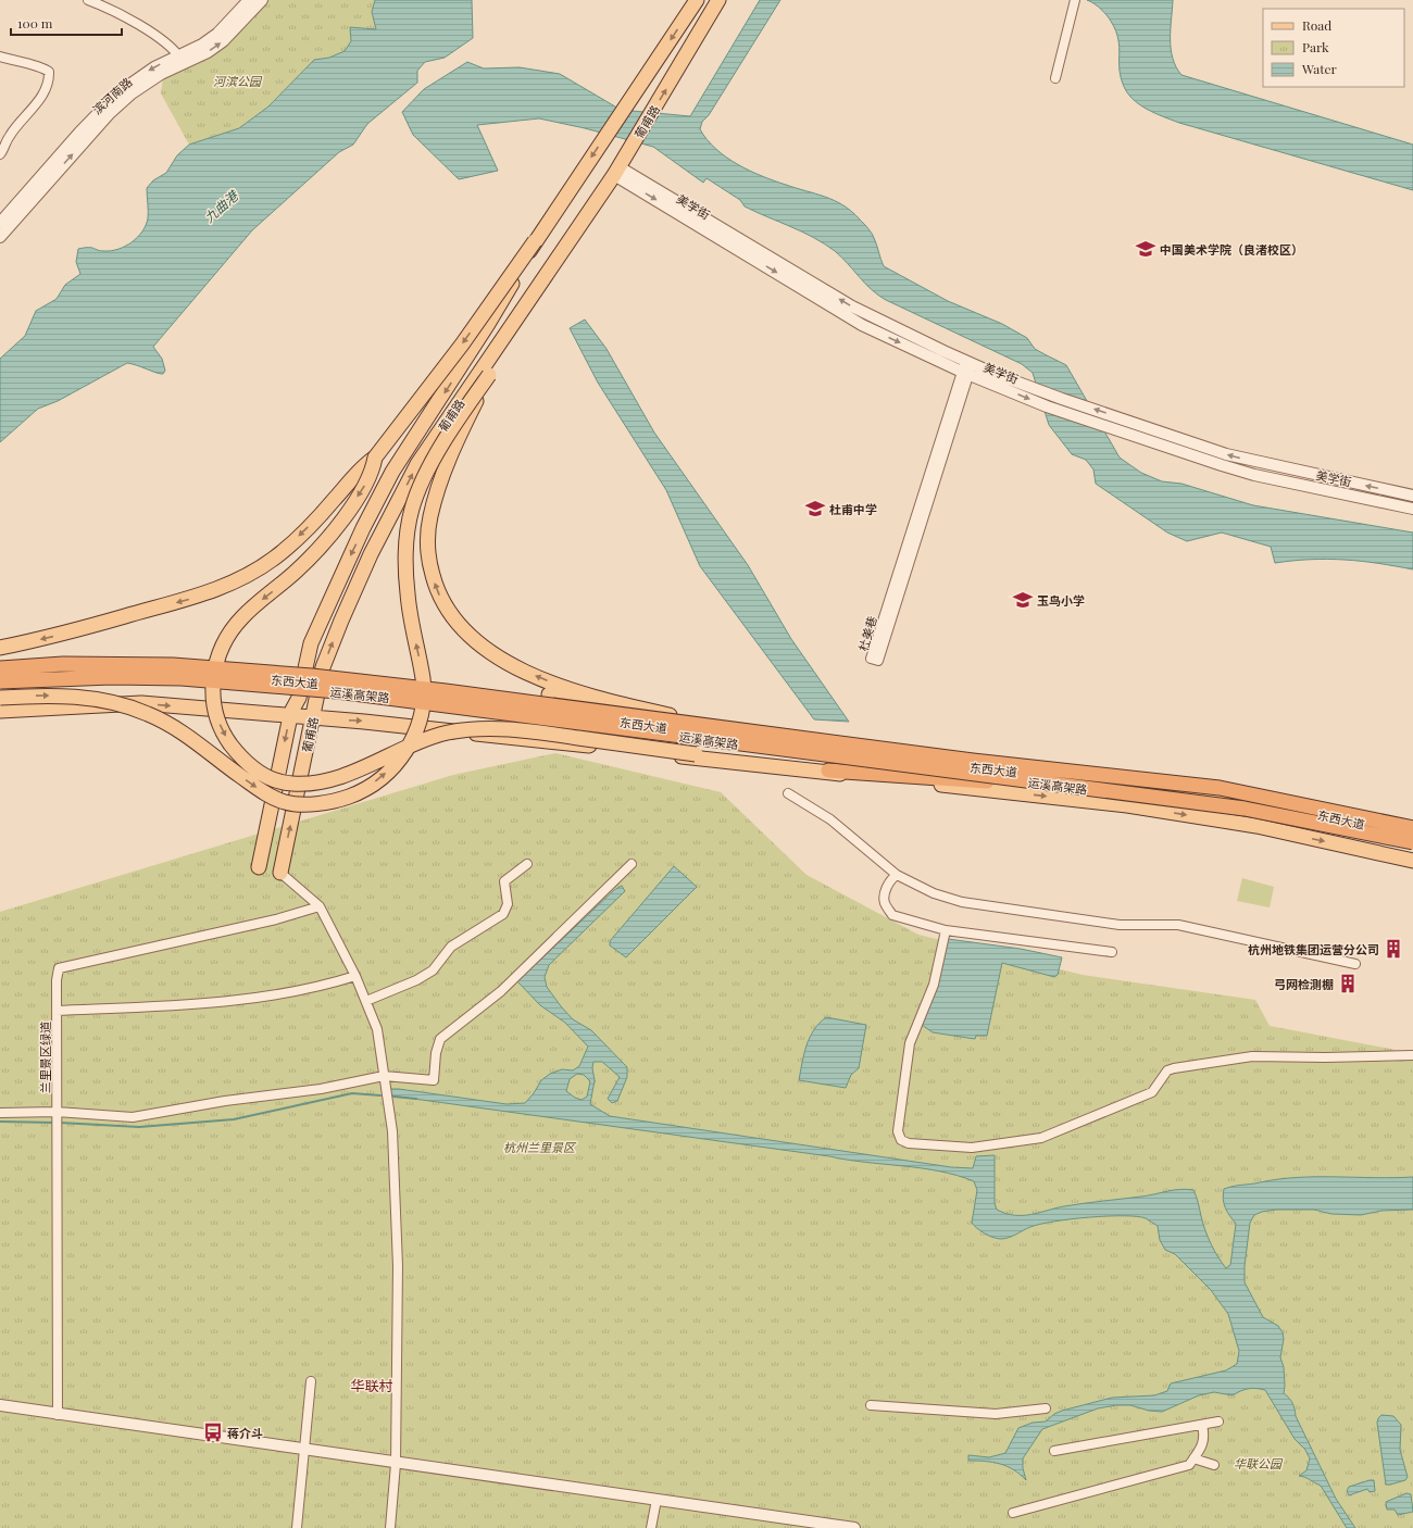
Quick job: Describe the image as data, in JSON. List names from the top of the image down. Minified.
{"streets":{"highway":["运溪高架路"],"main road":["葡甫路","东西大道"],"street":["滨河南路","美学街","杜美巷","兰里景区绿道"]},"crossings":[["葡甫路","美学街"],["葡甫路","东西大道"],["美学街","杜美巷"]],"districts":["华联村"],"water":["九曲港"],"parks":["河滨公园","杭州兰里景区","华联公园"],"places":{"school or university":["中国美术学院（良渚校区）","杜甫中学","玉鸟小学"],"building":["杭州地铁集团运营分公司","弓网检测棚"],"bus stop":["蒋介斗"]},"legend":["Road","Park","Water"],"scale_bar":"100 m"}
